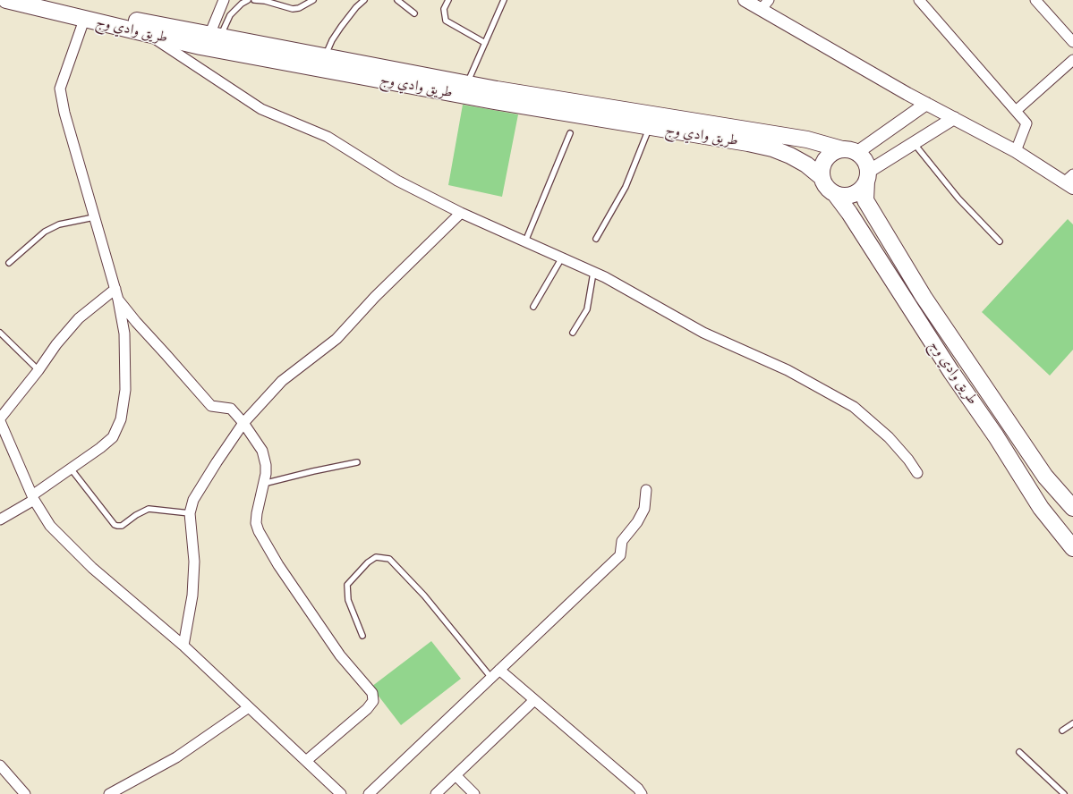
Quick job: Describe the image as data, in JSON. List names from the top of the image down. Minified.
{"streets":{"main road":["طريق وادي وج"]}}
